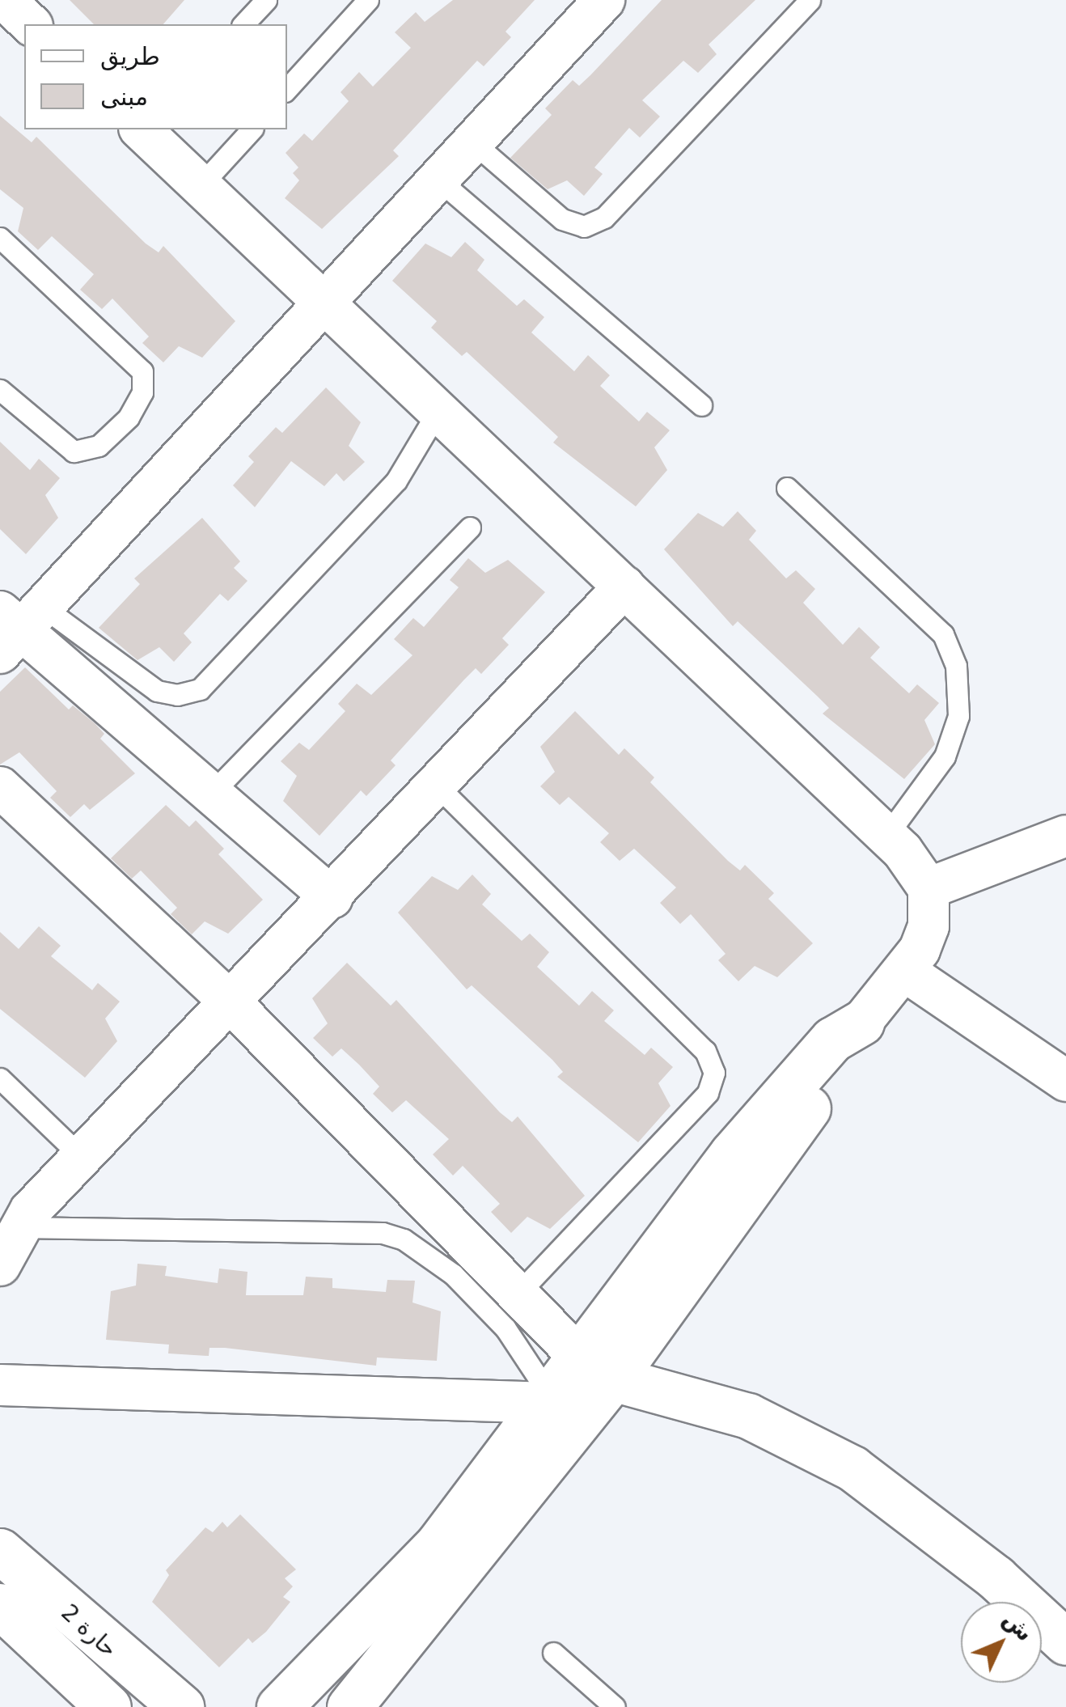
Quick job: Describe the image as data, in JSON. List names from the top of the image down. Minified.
{"streets":{"street":["حارة 2"]},"legend":["طريق","مبنى"],"north":"top right"}
